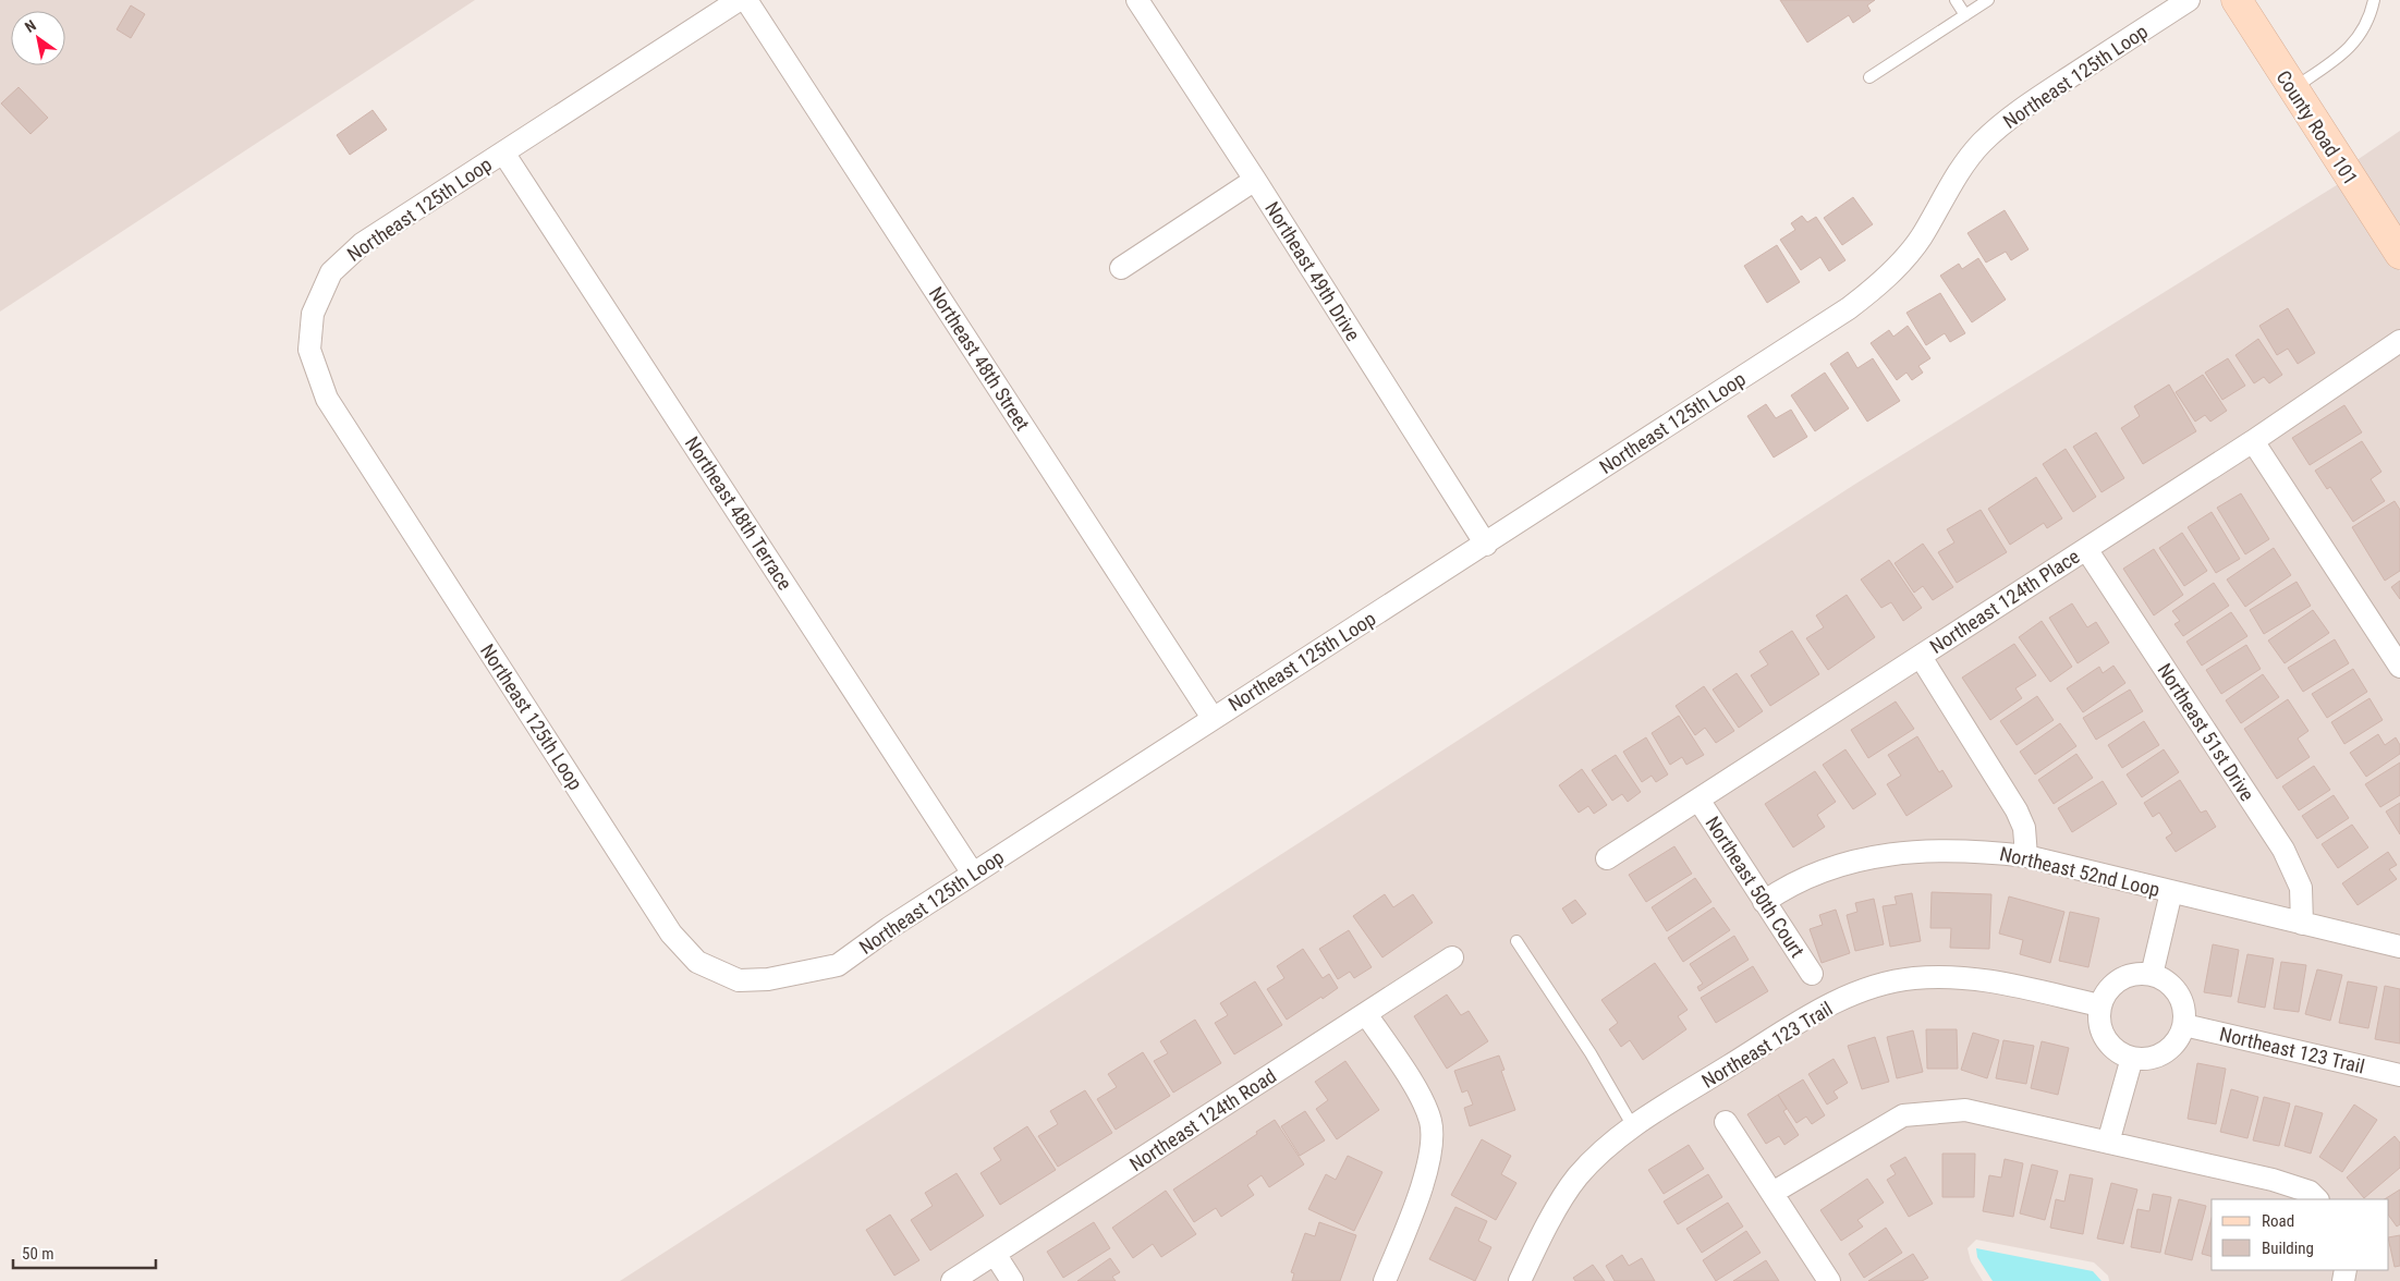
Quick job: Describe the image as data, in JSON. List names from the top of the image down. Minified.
{"streets":{"street":["Northeast 125th Loop","County Road 101","Northeast 49th Drive","Northeast 48th Street","Northeast 48th Terrace","Northeast 124th Place","Northeast 51st Drive","Northeast 52nd Loop","Northeast 50th Court","Northeast 123 Trail","Northeast 124th Road"]},"crossings":[["Northeast 125th Loop","Northeast 49th Drive"],["Northeast 125th Loop","Northeast 48th Street"],["Northeast 125th Loop","Northeast 48th Terrace"],["Northeast 124th Place","Northeast 51st Drive"],["Northeast 124th Place","Northeast 50th Court"],["Northeast 51st Drive","Northeast 52nd Loop"],["Northeast 52nd Loop","Northeast 50th Court"]],"legend":["Road","Building"],"scale_bar":"50 m","north":"top left"}
